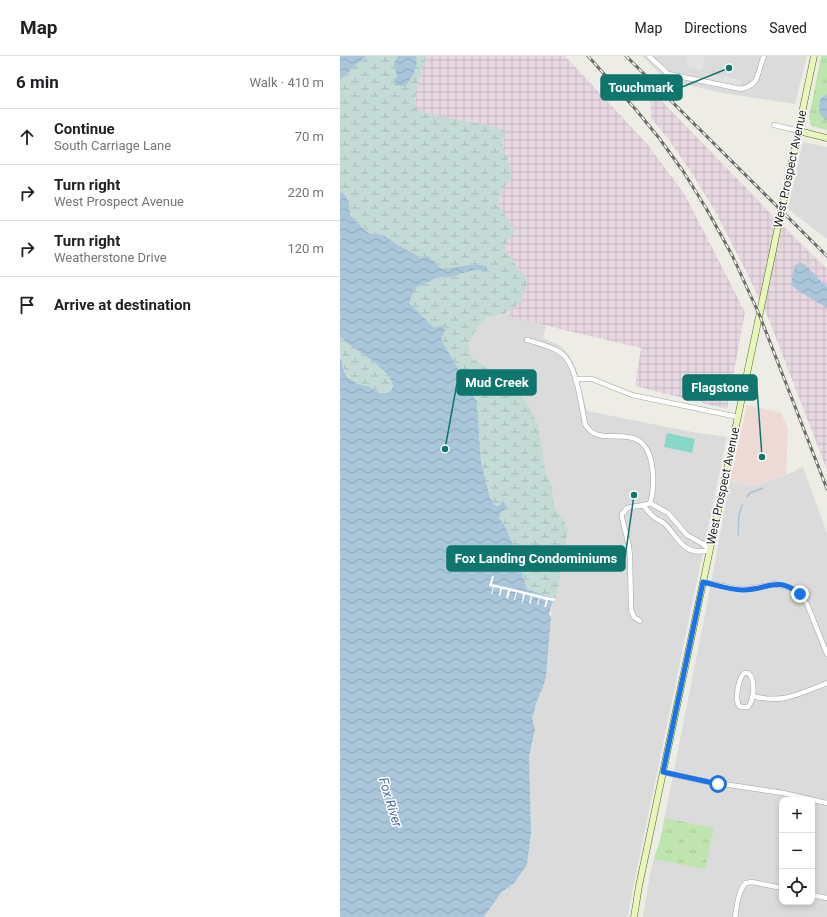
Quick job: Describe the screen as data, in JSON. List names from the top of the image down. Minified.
{"streets":{"main road":["West Prospect Avenue"]},"water":["Fox River"],"places":["Touchmark","Mud Creek","Flagstone","Fox Landing Condominiums"],"page":{"header":"Map","nav":["Map","Directions","Saved"],"heading":["6 min","Walk · 410 m"],"list":[["Continue","South Carriage Lane","70 m"],["Turn right","West Prospect Avenue","220 m"],["Turn right","Weatherstone Drive","120 m"],"Arrive at destination"],"map_buttons":["+","−"]}}
